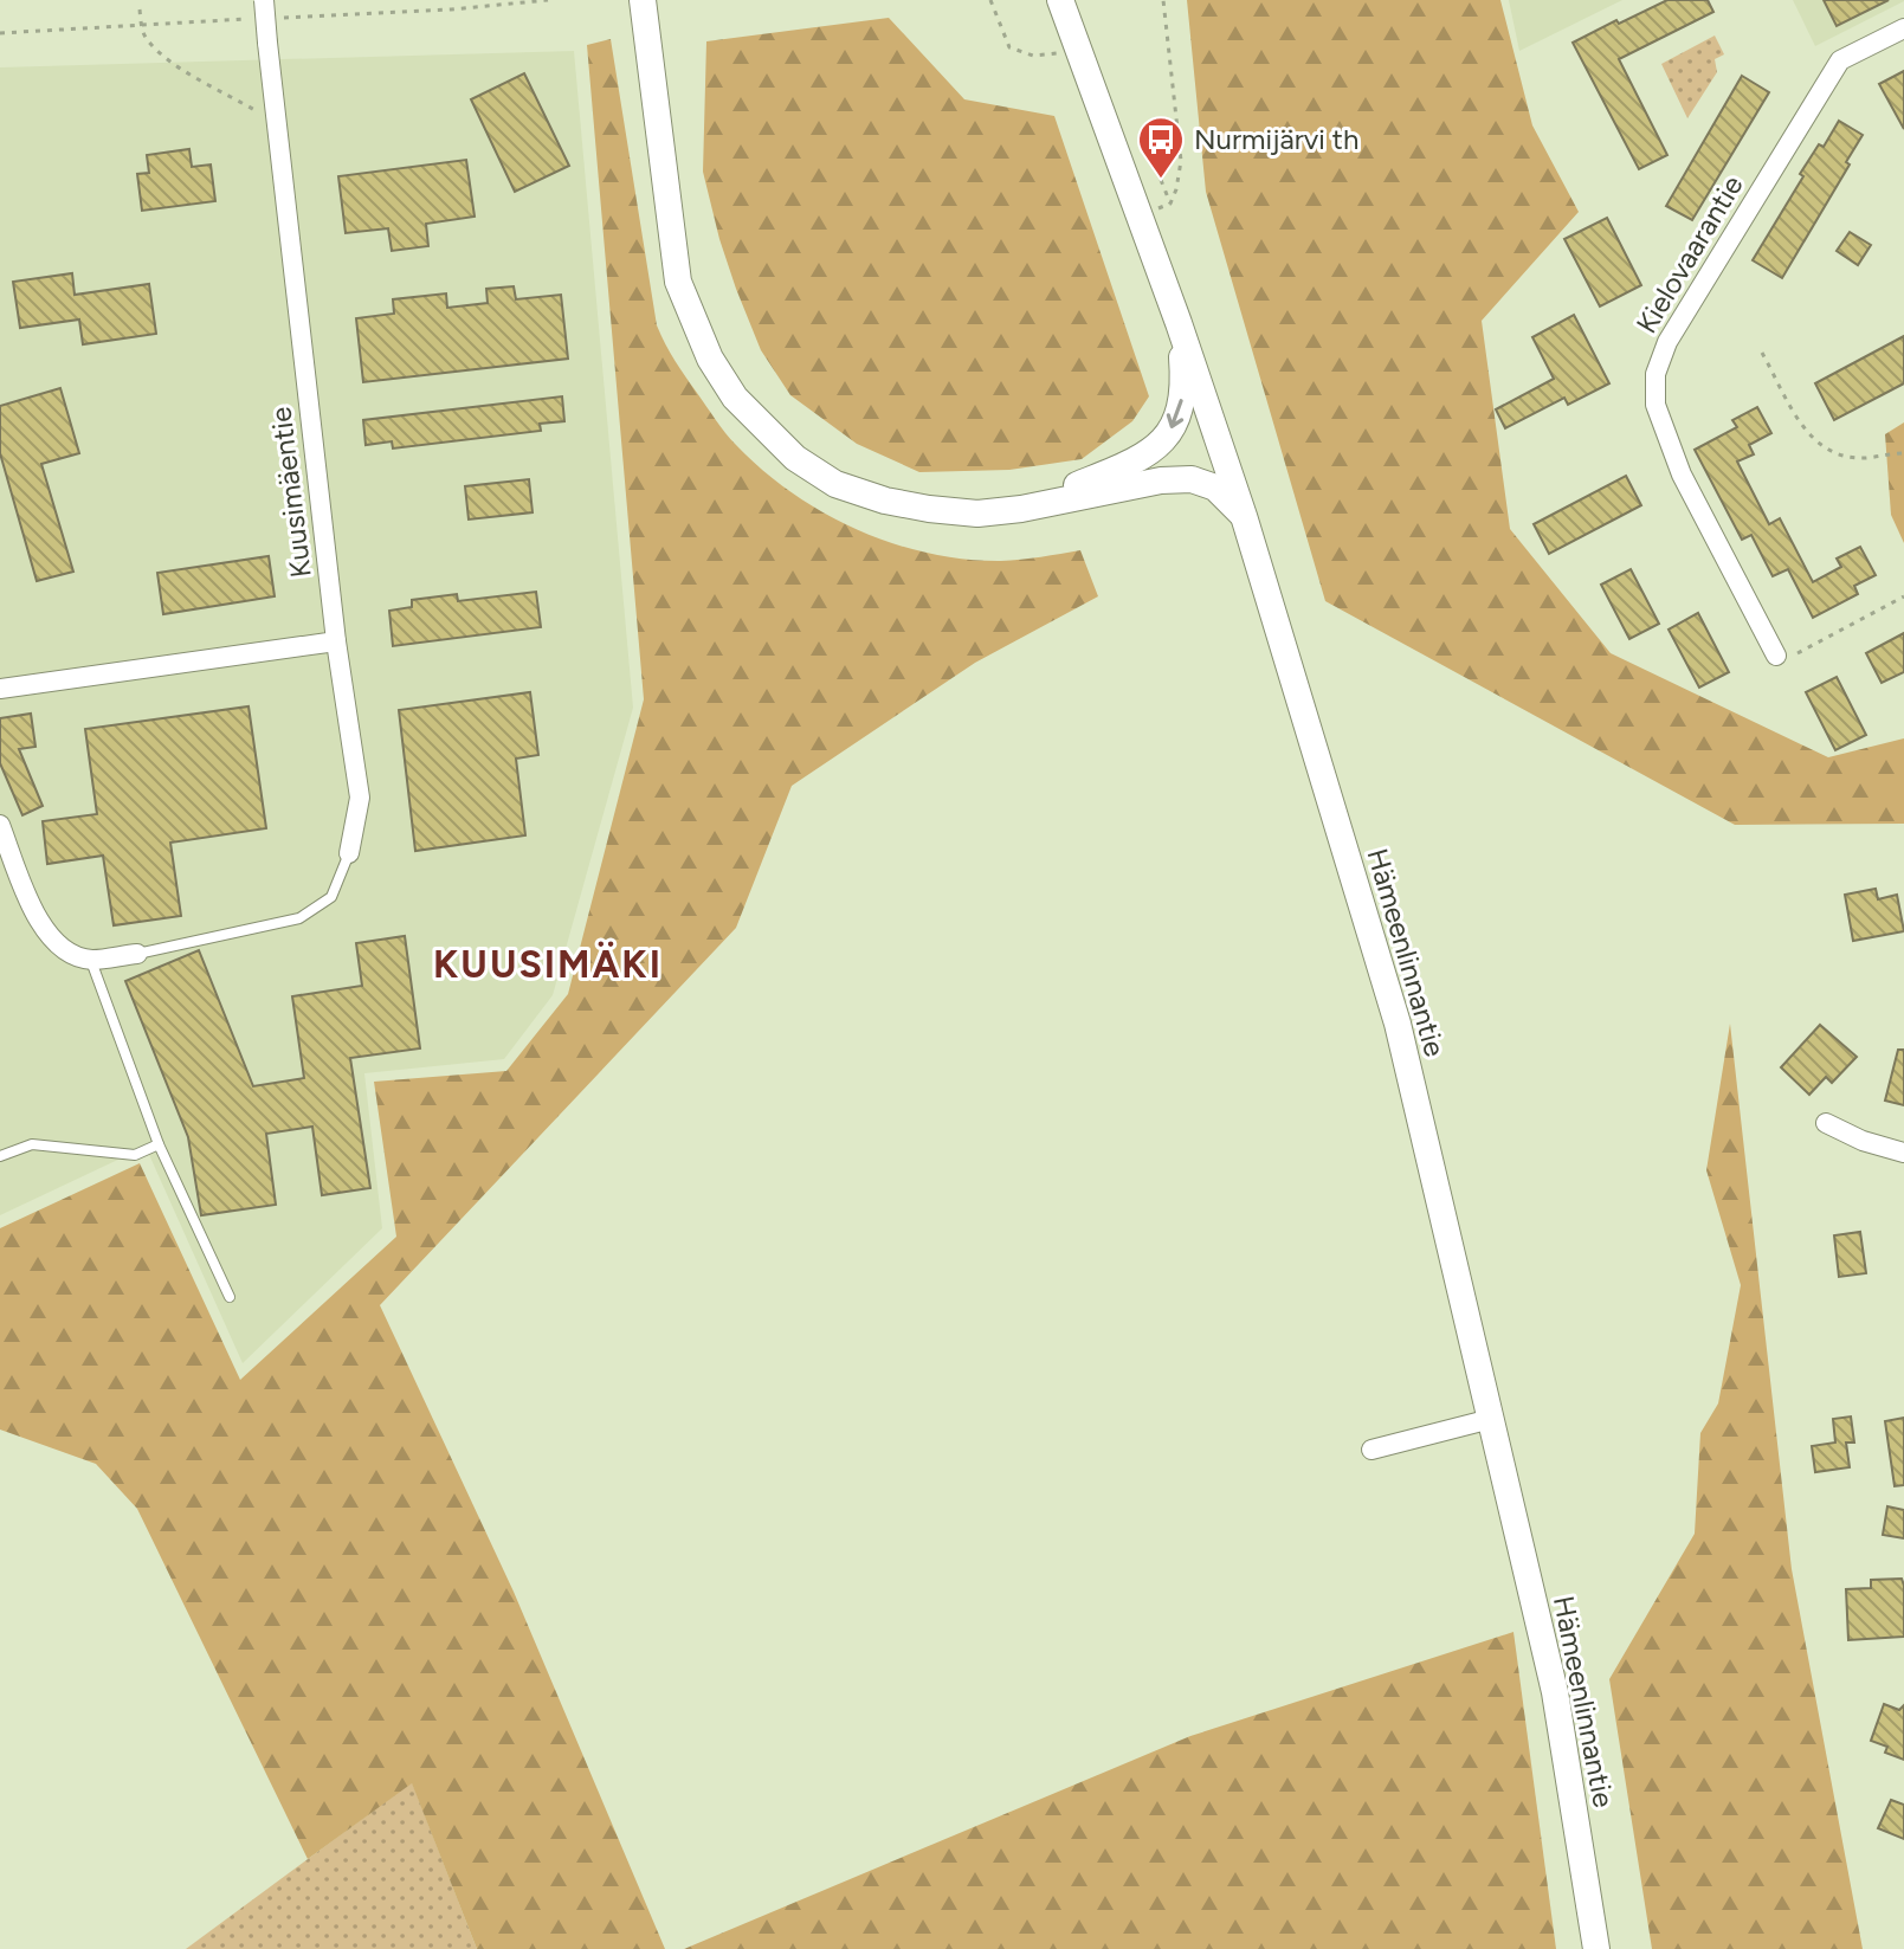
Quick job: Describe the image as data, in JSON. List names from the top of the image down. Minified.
{"streets":{"main road":["Hämeenlinnantie"],"street":["Kielovaarantie","Kuusimäentie"]},"districts":["KUUSIMÄKI"],"places":{"bus stop":["Nurmijärvi th"]}}
